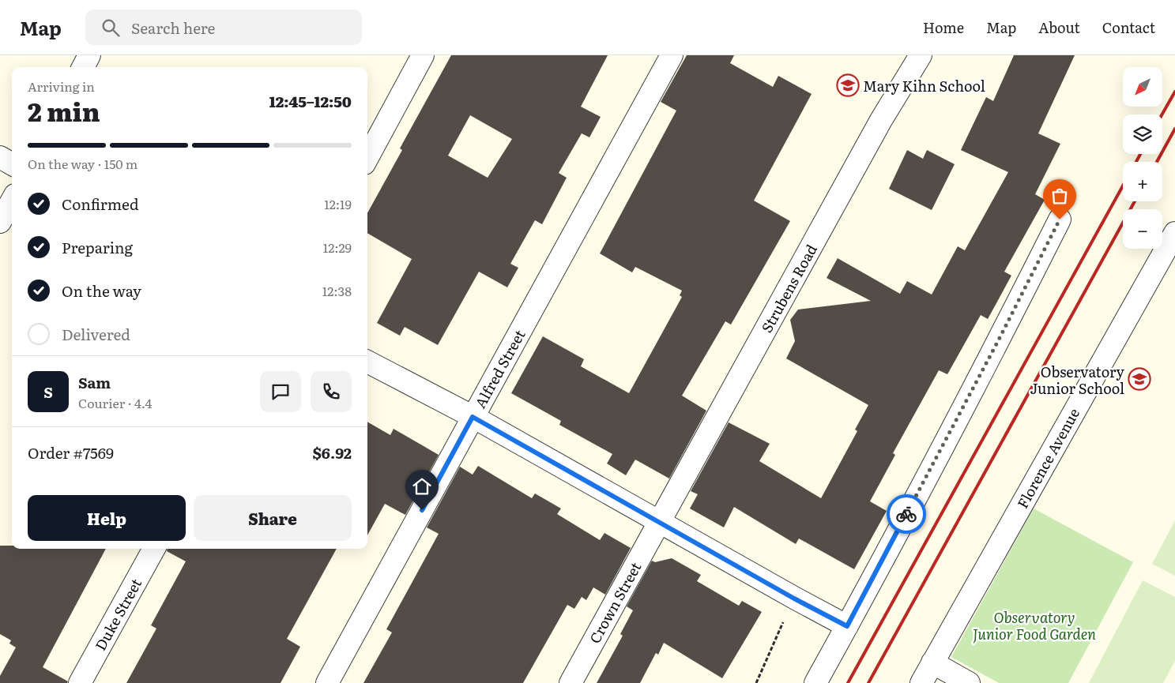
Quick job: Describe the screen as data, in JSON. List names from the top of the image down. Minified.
{"streets":{"street":["Strubens Road","Alfred Street","Florence Avenue","Crown Street","Duke Street"]},"crossings":[["Strubens Road","Crown Street"]],"parks":["Observatory Junior Food Garden"],"places":{"school or university":["Mary Kihn School","Observatory Junior School"]},"north":"bottom left","page":{"header":"Map","search":"Search here","nav":["Home","Map","About","Contact"],"map_buttons":["+","−"],"heading":["2 min","Arriving in","12:45–12:50"],"panel":["Sam","Courier · 4.4","Order #7569","$6.92"],"bar":"On the way · 150 m","list":[["Confirmed","12:19"],["Preparing","12:29"],["On the way","12:38"],"Delivered"],"round":"S","buttons":["Help","Share"]}}
